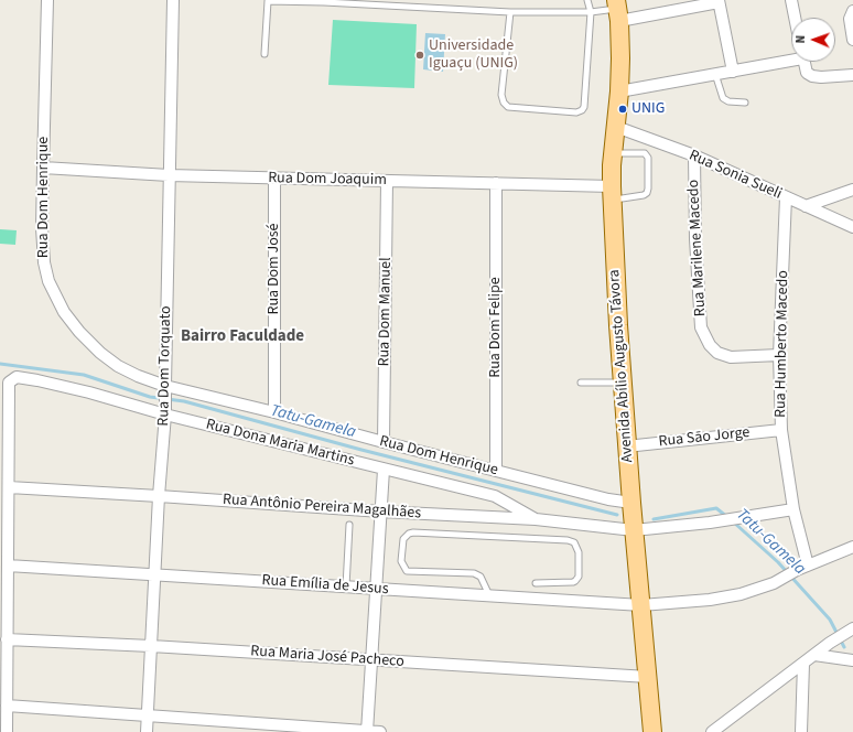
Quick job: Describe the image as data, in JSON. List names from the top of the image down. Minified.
{"streets":{"main road":["Avenida Abílio Augusto Távora"],"street":["Rua Sonia Sueli","Rua Dom Joaquim","Rua Dom Henrique","Rua Marilene Macedo","Rua Dom José","Rua Dom Manuel","Rua Dom Felipe","Rua Humberto Macedo","Rua Dom Torquato","Rua Sāo Jorge","Rua Dona Maria Martins","Rua Antônio Pereira Magalhães","Rua Emília de Jesus","Rua Maria José Pacheco"]},"crossings":[["Rua Sonia Sueli","Rua Marilene Macedo"],["Rua Sonia Sueli","Rua Humberto Macedo"],["Rua Sonia Sueli","Avenida Abílio Augusto Távora"],["Rua Dom Joaquim","Rua Dom Henrique"],["Rua Dom Joaquim","Rua Dom José"],["Rua Dom Joaquim","Rua Dom Manuel"],["Rua Dom Joaquim","Rua Dom Felipe"],["Rua Dom Joaquim","Rua Dom Torquato"],["Rua Dom Joaquim","Avenida Abílio Augusto Távora"],["Rua Dom Henrique","Rua Dom José"],["Rua Dom Henrique","Rua Dom Manuel"],["Rua Dom Henrique","Rua Dom Felipe"],["Rua Dom Henrique","Rua Dom Torquato"],["Rua Dom Henrique","Avenida Abílio Augusto Távora"],["Rua Marilene Macedo","Rua Humberto Macedo"],["Rua Humberto Macedo","Rua Sāo Jorge"],["Rua Humberto Macedo","Rua Antônio Pereira Magalhães"],["Rua Humberto Macedo","Rua Emília de Jesus"],["Rua Dom Torquato","Rua Dona Maria Martins"],["Rua Dom Torquato","Rua Antônio Pereira Magalhães"],["Rua Dom Torquato","Rua Emília de Jesus"],["Rua Dom Torquato","Rua Maria José Pacheco"],["Avenida Abílio Augusto Távora","Rua Sāo Jorge"],["Avenida Abílio Augusto Távora","Rua Antônio Pereira Magalhães"],["Avenida Abílio Augusto Távora","Rua Emília de Jesus"],["Avenida Abílio Augusto Távora","Rua Maria José Pacheco"],["Rua Dona Maria Martins","Rua Antônio Pereira Magalhães"]],"districts":["Bairro Faculdade"],"water":["Tatu-Gamela"],"places":["Universidade Iguaçu (UNIG)","UNIG"],"north":"left"}
